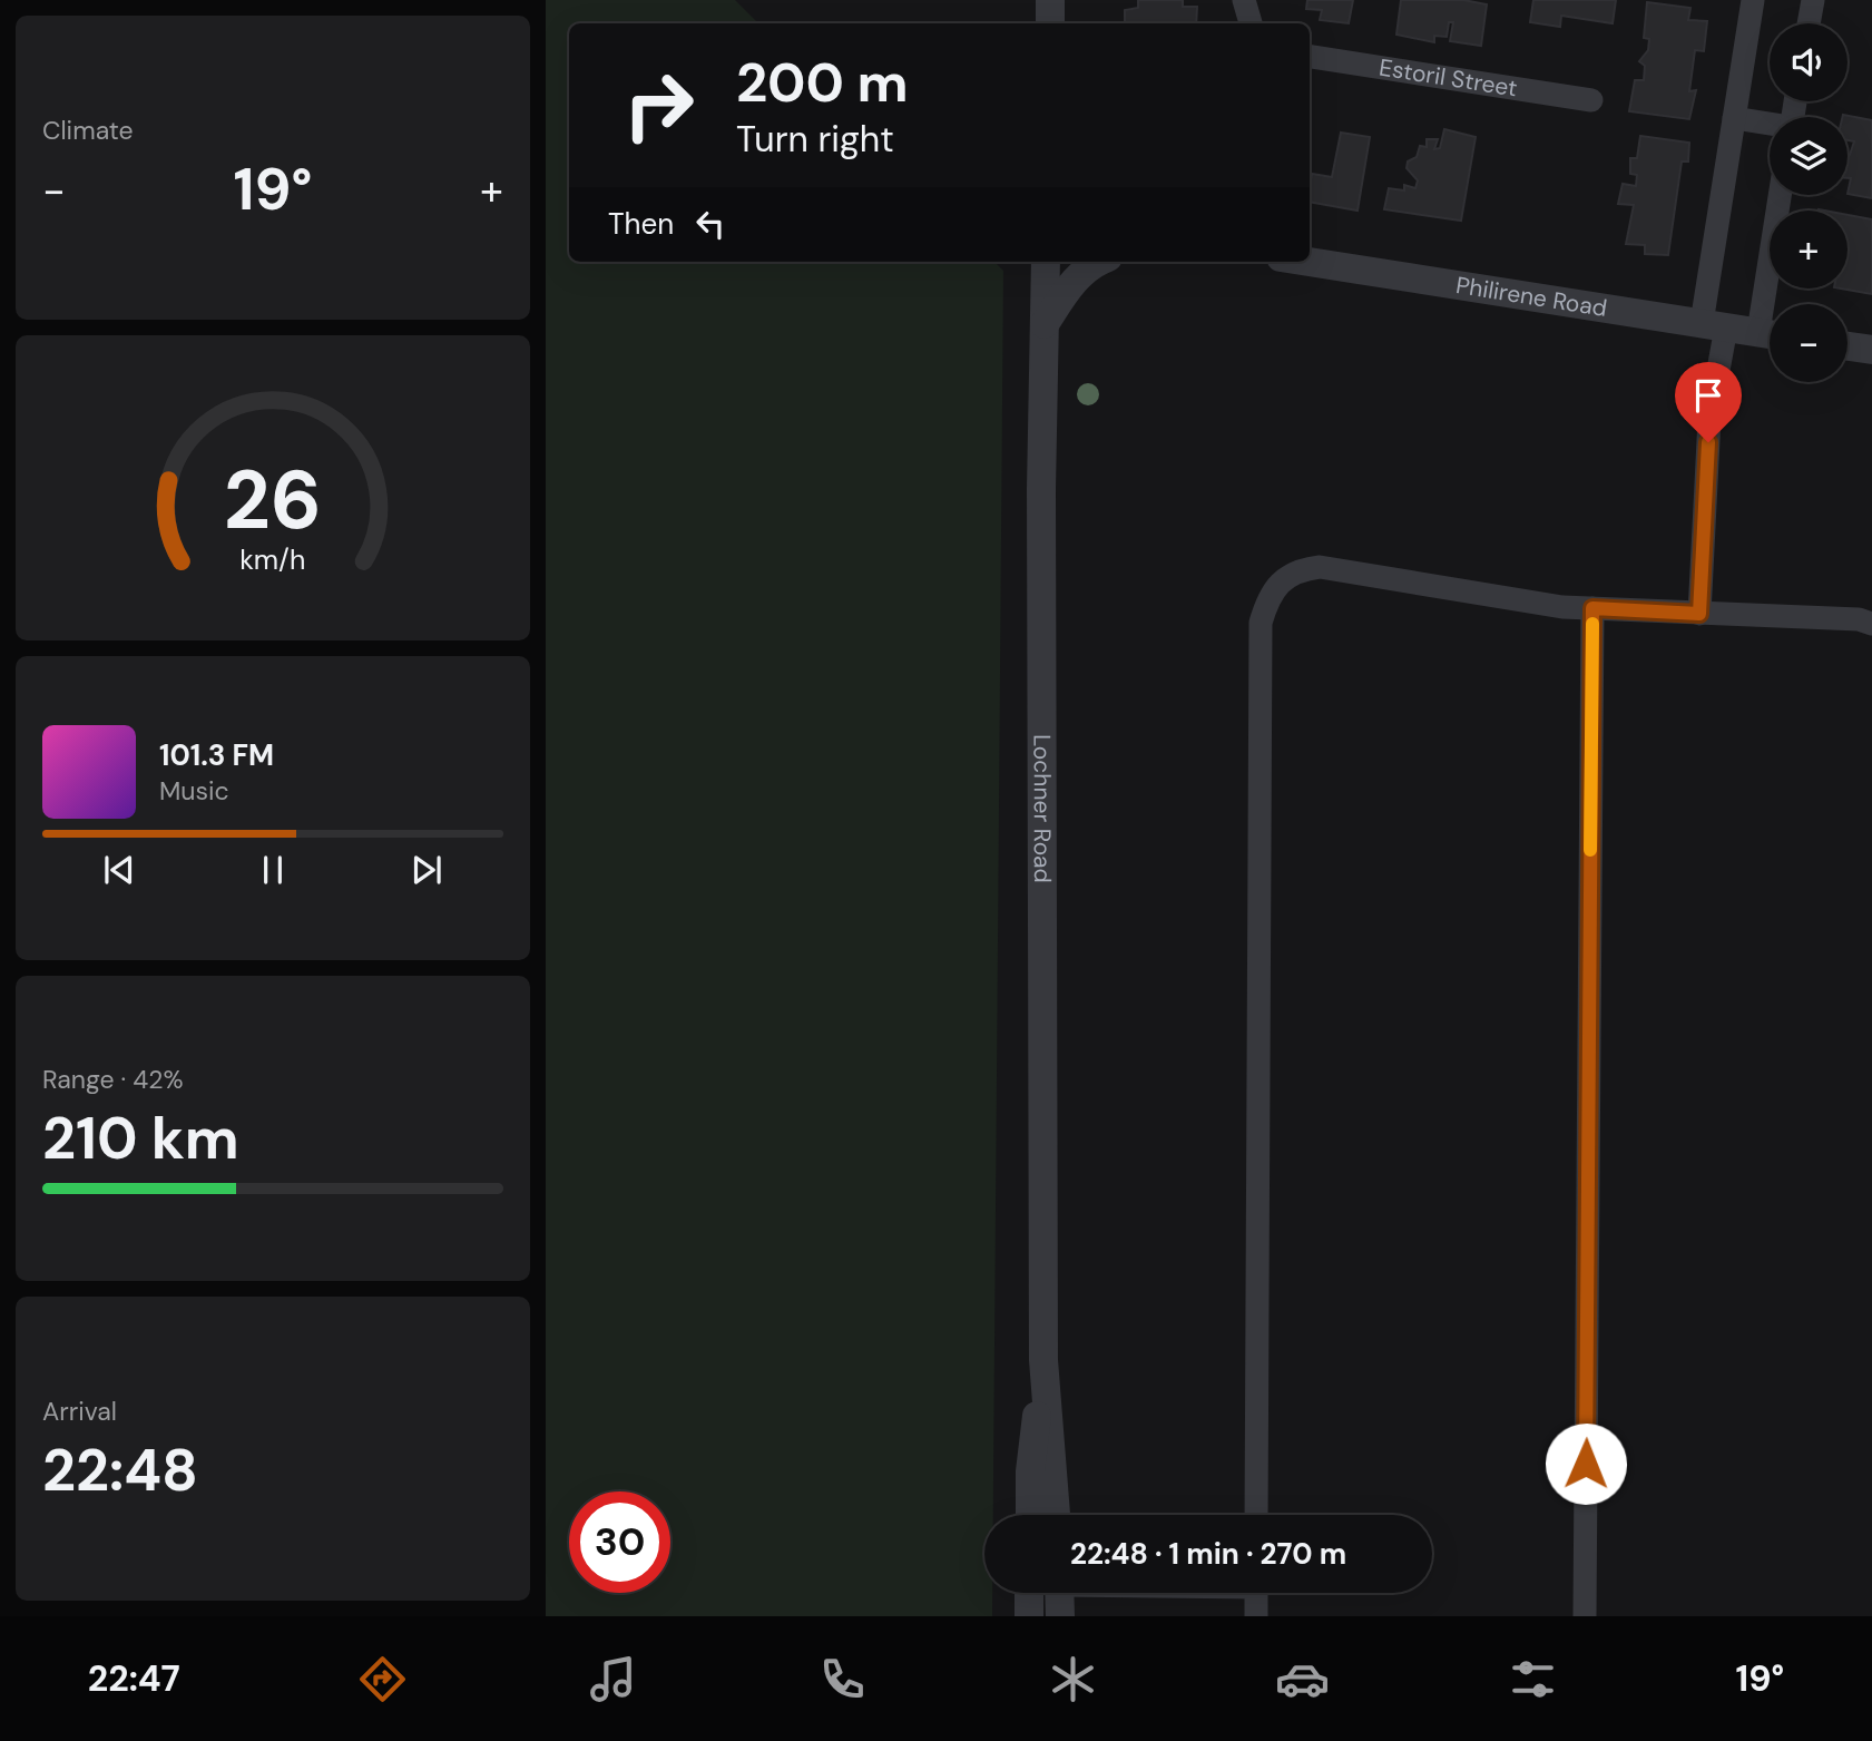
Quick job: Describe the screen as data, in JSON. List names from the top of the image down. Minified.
{"streets":{"street":["Estoril Street","Philirene Road","Lochner Road"]},"page":{"tile":["Climate",["Range · 42%","210 km"],["Arrival","22:48"]],"map_buttons":["+","−"],"turn":["200 m","Turn right"],"heat":["−","19°","+"],"then":"Then","song":["101.3 FM","Music"],"limit":"30","trip":"22:48 · 1 min · 270 m","tabs":["22:47","19°"],"gauge":["26","km/h"]}}
